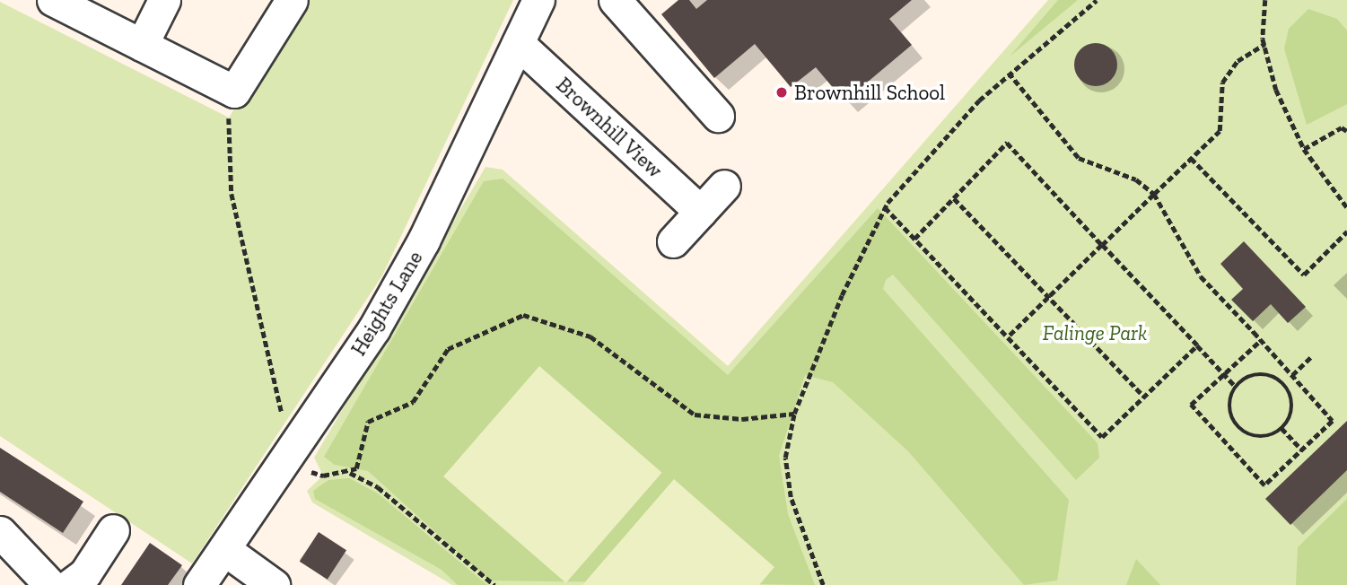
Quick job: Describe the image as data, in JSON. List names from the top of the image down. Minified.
{"streets":{"street":["Brownhill View","Heights Lane"]},"crossings":[["Brownhill View","Heights Lane"]],"parks":["Falinge Park"],"places":["Brownhill School"]}
